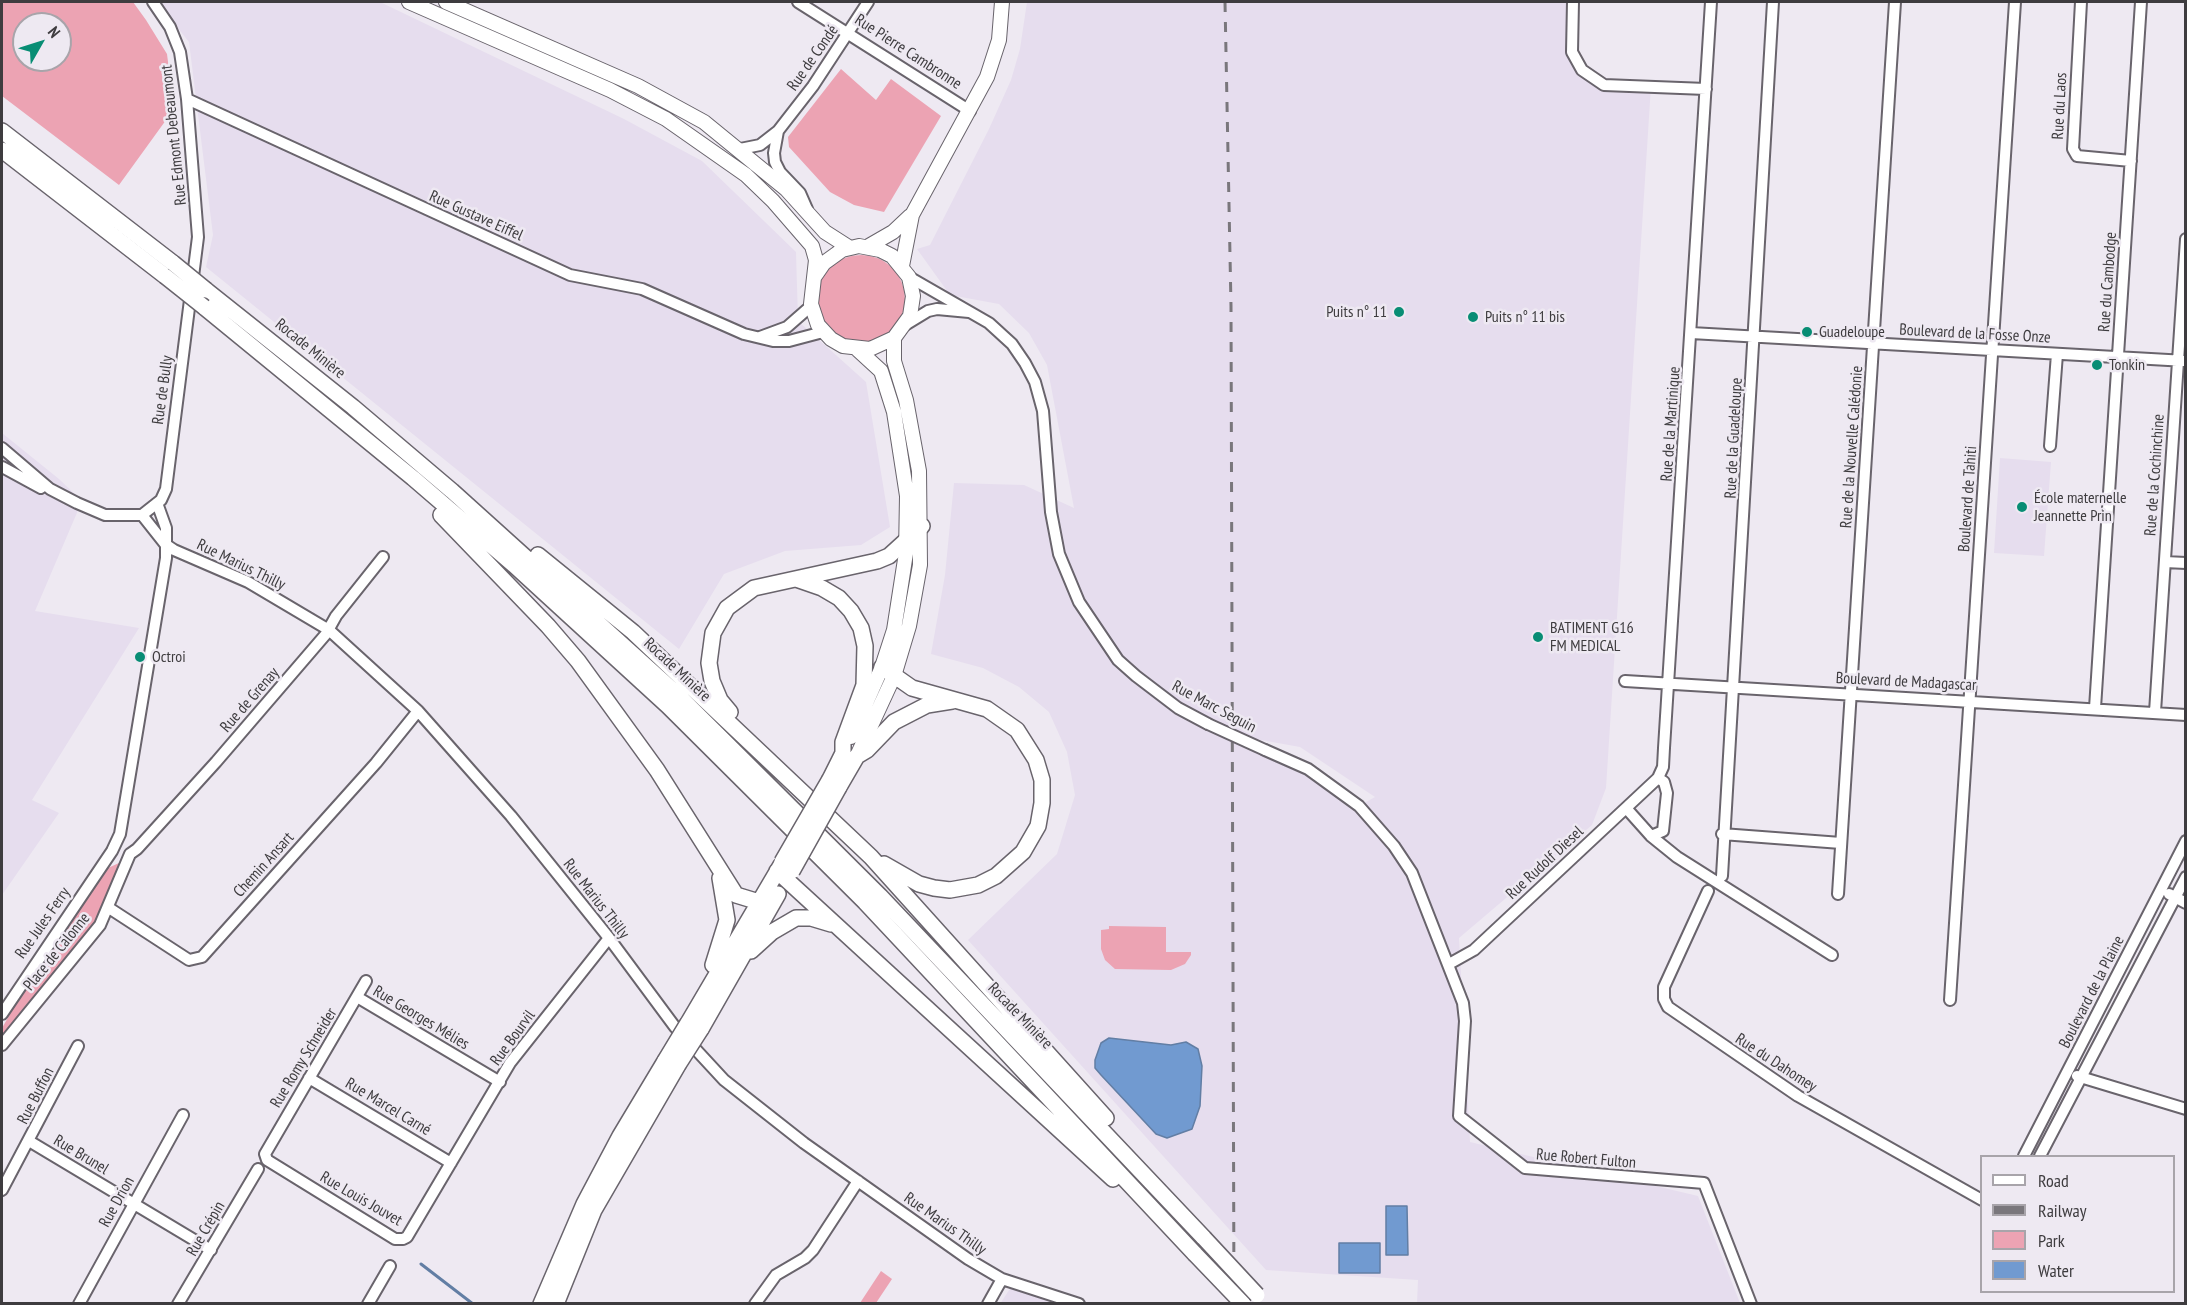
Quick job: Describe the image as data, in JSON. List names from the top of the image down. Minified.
{"streets":{"highway":["Rocade Minière"],"street":["Rue Pierre Cambronne","Rue de Condé","Rue du Laos","Rue Edmont Debeaumont","Rue Gustave Eiffel","Rue du Cambodge","Boulevard de la Fosse Onze","Rue de Bully","Rue de la Martinique","Rue de la Guadeloupe","Rue de la Nouvelle Calédonie","Rue de la Cochinchine","Boulevard de Tahiti","Rue Marius Thilly","Boulevard de Madagascar","Rue de Grenay","Rue Marc Seguin","Rue Rudolf Diesel","Chemin Ansart","Rue Jules Ferry","Place de Calonne","Boulevard de la Plaine","Rue Georges Mélies","Rue Bourvil","Rue Romy Schneider","Rue du Dahomey","Rue Buffon","Rue Marcel Carné","Rue Brunel","Rue Robert Fulton","Rue Louis Jouvet","Rue Drion","Rue Crépin"]},"crossings":[["Rue Pierre Cambronne","Rue de Condé"],["Rue du Laos","Rue du Cambodge"],["Rue Edmont Debeaumont","Rue Gustave Eiffel"],["Rue Edmont Debeaumont","Rue de Bully"],["Rue Gustave Eiffel","Rue Marc Seguin"],["Rue du Cambodge","Boulevard de la Fosse Onze"],["Rue du Cambodge","Boulevard de Madagascar"],["Boulevard de la Fosse Onze","Rue de la Martinique"],["Boulevard de la Fosse Onze","Rue de la Guadeloupe"],["Boulevard de la Fosse Onze","Rue de la Nouvelle Calédonie"],["Boulevard de la Fosse Onze","Rue de la Cochinchine"],["Boulevard de la Fosse Onze","Boulevard de Tahiti"],["Rue de la Martinique","Boulevard de Madagascar"],["Rue de la Martinique","Rue Rudolf Diesel"],["Rue de la Guadeloupe","Boulevard de Madagascar"],["Rue de la Nouvelle Calédonie","Boulevard de Madagascar"],["Rue de la Cochinchine","Boulevard de Madagascar"],["Boulevard de Tahiti","Boulevard de Madagascar"],["Rue Marius Thilly","Rue de Grenay"],["Rue Marius Thilly","Chemin Ansart"],["Rue Marius Thilly","Rue Bourvil"],["Rue de Grenay","Place de Calonne"],["Rue Marc Seguin","Rue Rudolf Diesel"],["Rue Marc Seguin","Rue Robert Fulton"],["Rue Rudolf Diesel","Rue Robert Fulton"],["Chemin Ansart","Place de Calonne"],["Rue Georges Mélies","Rue Bourvil"],["Rue Georges Mélies","Rue Romy Schneider"],["Rue Bourvil","Rue Marcel Carné"],["Rue Bourvil","Rue Louis Jouvet"],["Rue Romy Schneider","Rue Marcel Carné"],["Rue Romy Schneider","Rue Louis Jouvet"],["Rue Buffon","Rue Brunel"],["Rue Marcel Carné","Rue Louis Jouvet"],["Rue Brunel","Rue Drion"],["Rue Brunel","Rue Crépin"]],"places":["Puits n° 11","Puits n° 11 bis","Guadeloupe","Tonkin","École maternelle Jeannette Prin","BATIMENT G16 FM MEDICAL","Octroi"],"legend":["Road","Railway","Park","Water"],"north":"top right"}
